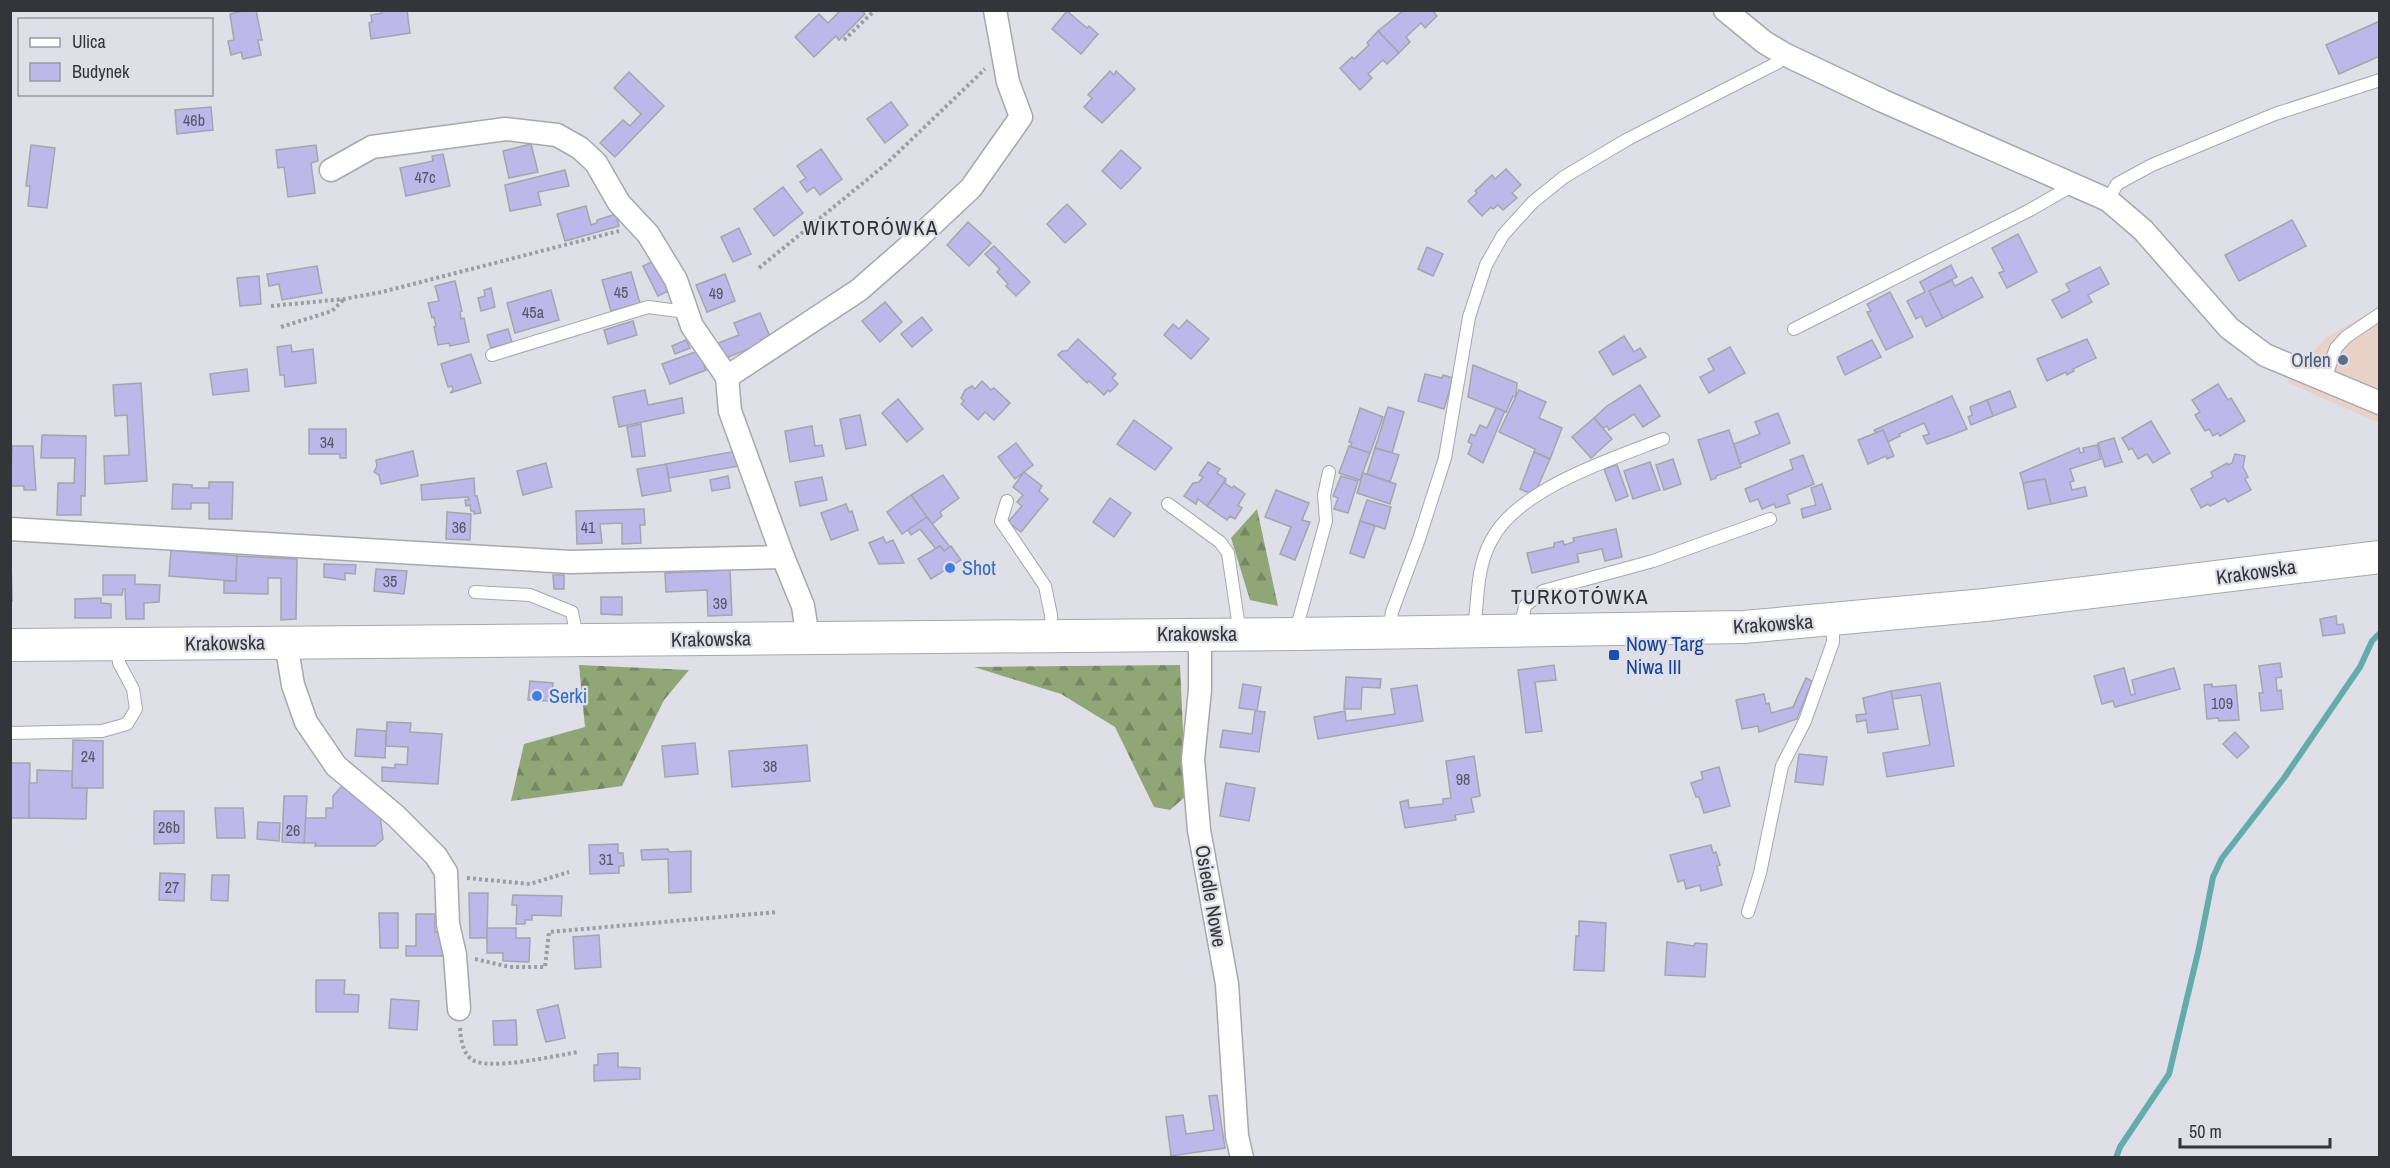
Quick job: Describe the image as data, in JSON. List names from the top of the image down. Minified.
{"streets":{"main road":["Krakowska"],"street":["Osiedle Nowe"]},"crossings":[["Krakowska","Osiedle Nowe"]],"districts":["WIKTORÓWKA","TURKOTÓWKA"],"places":{"other":["Orlen","Shot","Serki"],"transit":["Nowy Targ Niwa III"]},"house_numbers":["46b","47c","45","49","45a","34","36","41","35","39","109","24","38","98","26b","26","31","27"],"legend":["Ulica","Budynek"],"scale_bar":"50 m"}
